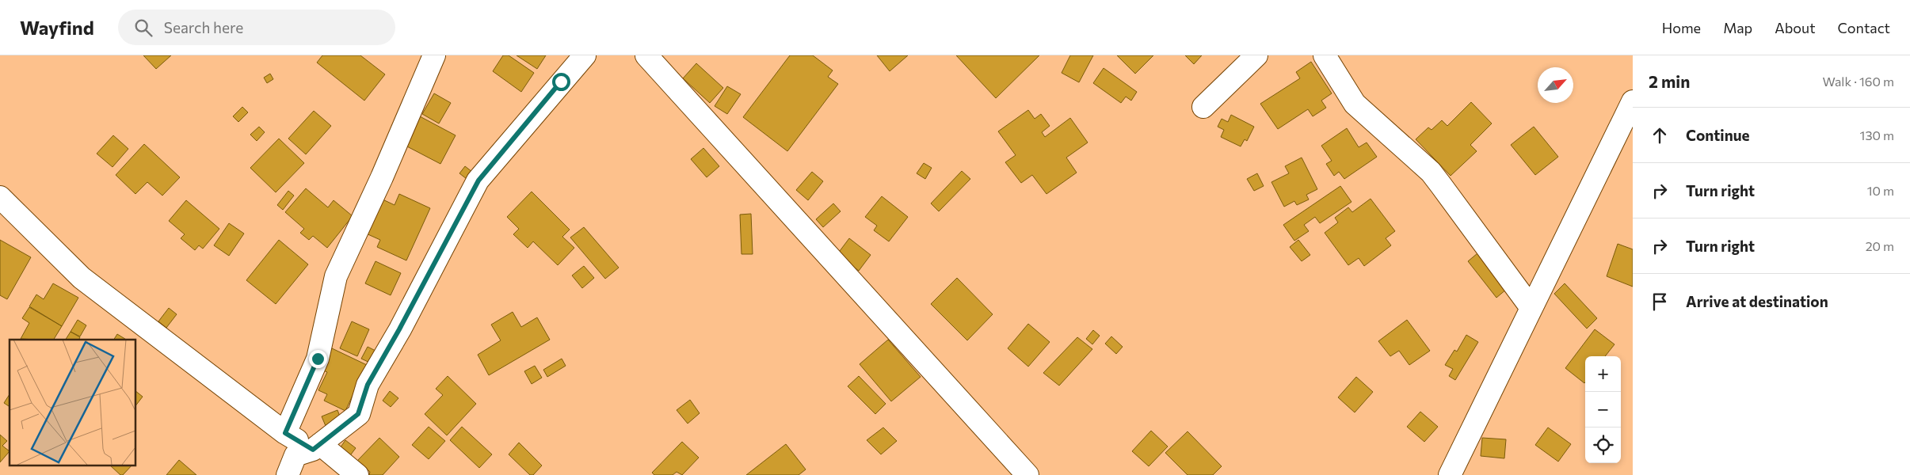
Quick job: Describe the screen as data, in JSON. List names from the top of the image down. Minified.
{"north":"top right","page":{"header":"Wayfind","search":"Search here","nav":["Home","Map","About","Contact"],"heading":["2 min","Walk · 160 m"],"list":[["Continue","130 m"],["Turn right","10 m"],["Turn right","20 m"],"Arrive at destination"],"map_buttons":["+","−"]}}
